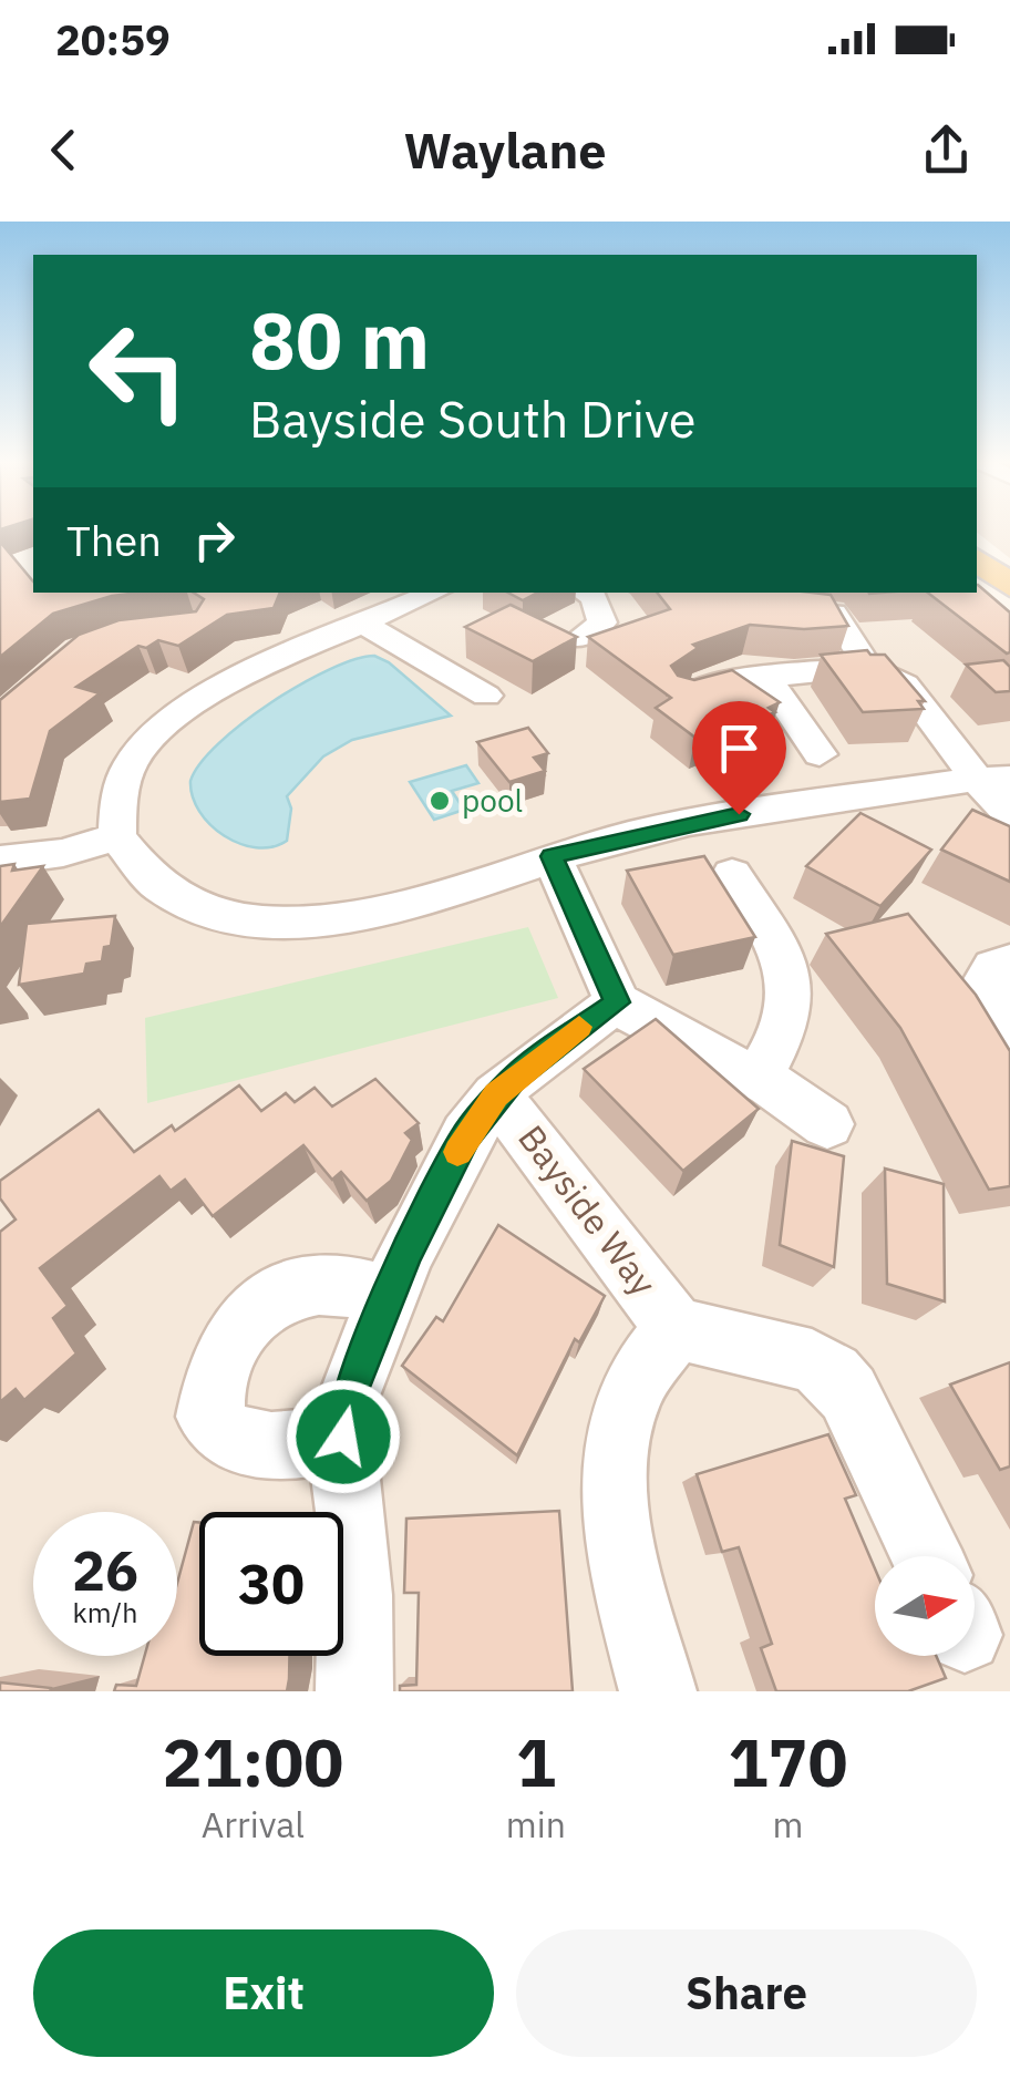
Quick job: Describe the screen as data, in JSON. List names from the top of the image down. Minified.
{"streets":{"street":["Bayside Way"]},"places":["pool"],"north":"right","page":{"status":"20:59","header":"Waylane","turn":["80 m","Bayside South Drive"],"then":"Then","speed":"26 km/h","limit":"30","eta":["21:00","Arrival","1","min","170","m"],"buttons":["Exit","Share"]}}
